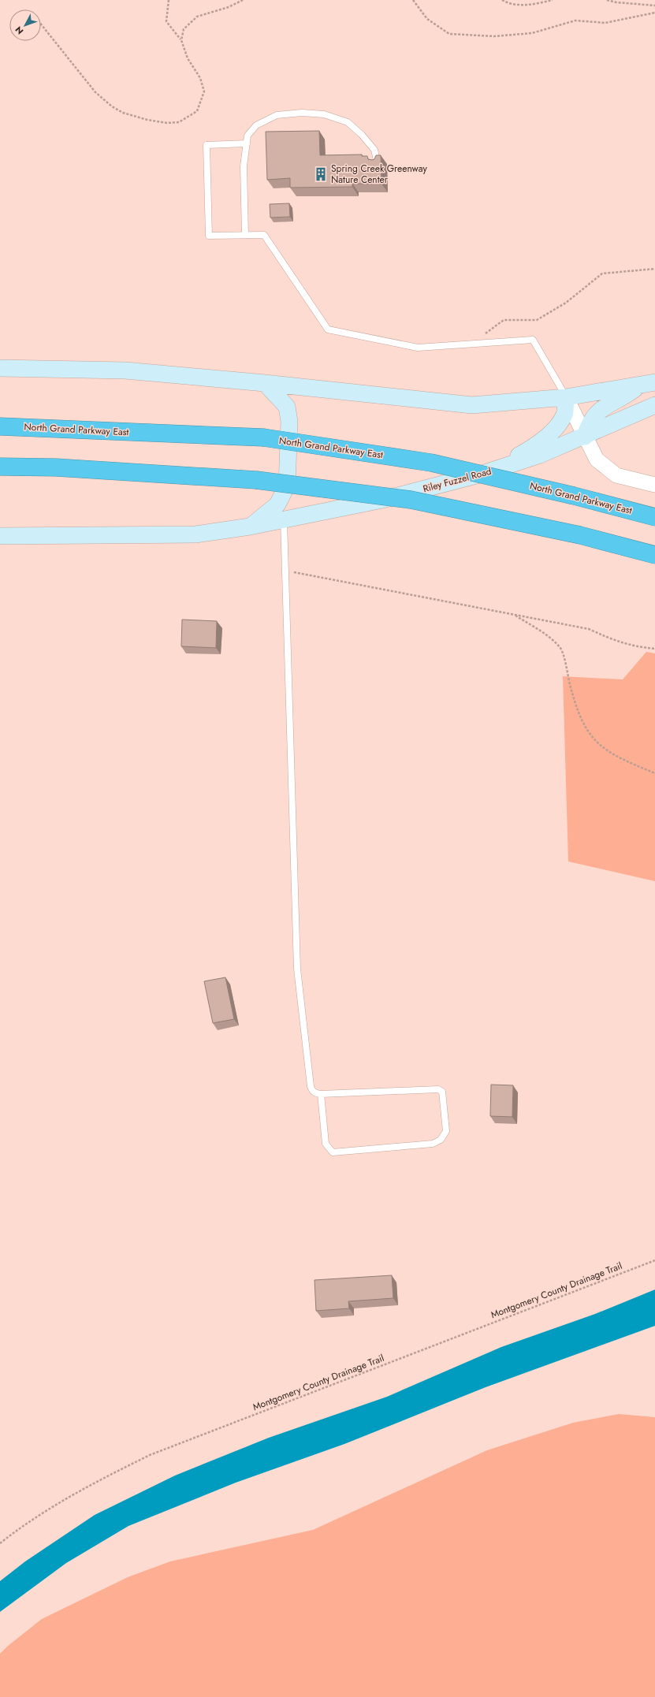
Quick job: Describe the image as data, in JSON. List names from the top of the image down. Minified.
{"streets":{"highway":["North Grand Parkway East"],"main road":["Riley Fuzzel Road"],"path":["Montgomery County Drainage Trail"]},"places":{"building":["Spring Creek Greenway Nature Center"]},"north":"bottom left"}
